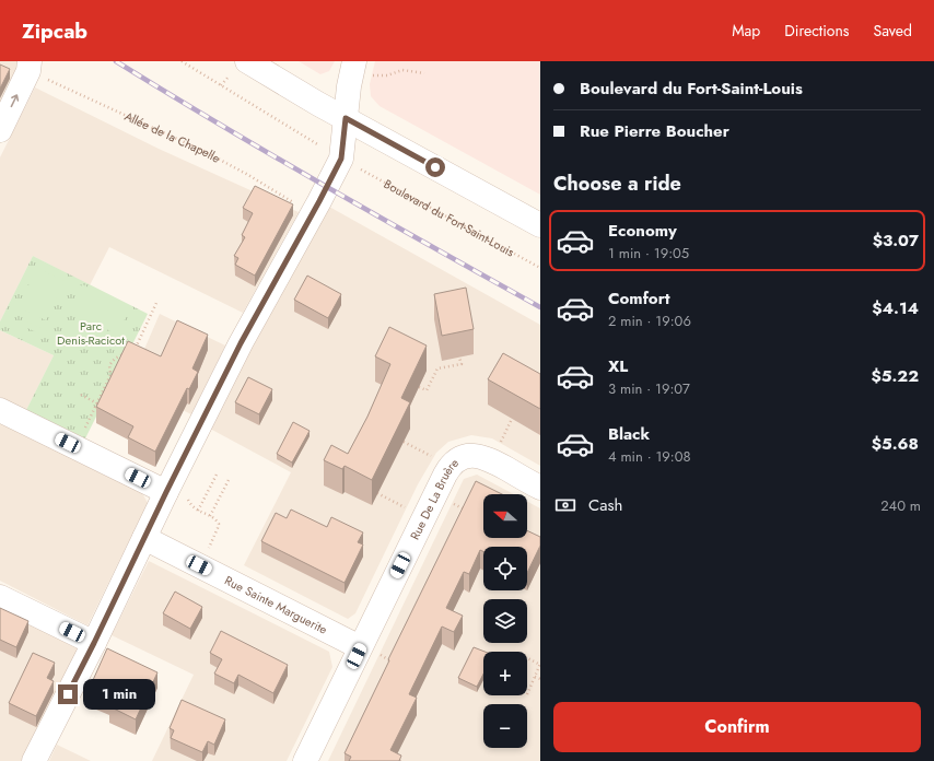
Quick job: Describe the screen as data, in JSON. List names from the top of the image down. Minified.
{"streets":{"street":["Rue De La Bruère","Rue Sainte Marguerite"],"path":["Allée de la Chapelle","Boulevard du Fort-Saint-Louis"]},"crossings":[["Rue De La Bruère","Rue Sainte Marguerite"]],"parks":["Parc Denis-Racicot"],"north":"left","page":{"header":"Zipcab","nav":["Map","Directions","Saved"],"banner":["Boulevard du Fort-Saint-Louis","Rue Pierre Boucher"],"heading":"Choose a ride","list":[{"name":"Economy","note":"1 min · 19:05","value":"$3.07"},{"name":"Comfort","note":"2 min · 19:06","value":"$4.14"},{"name":"XL","note":"3 min · 19:07","value":"$5.22"},{"name":"Black","note":"4 min · 19:08","value":"$5.68"}],"pay":["Cash","240 m"],"map_buttons":["+","−"],"bubble":"1 min","buttons":"Confirm"}}
